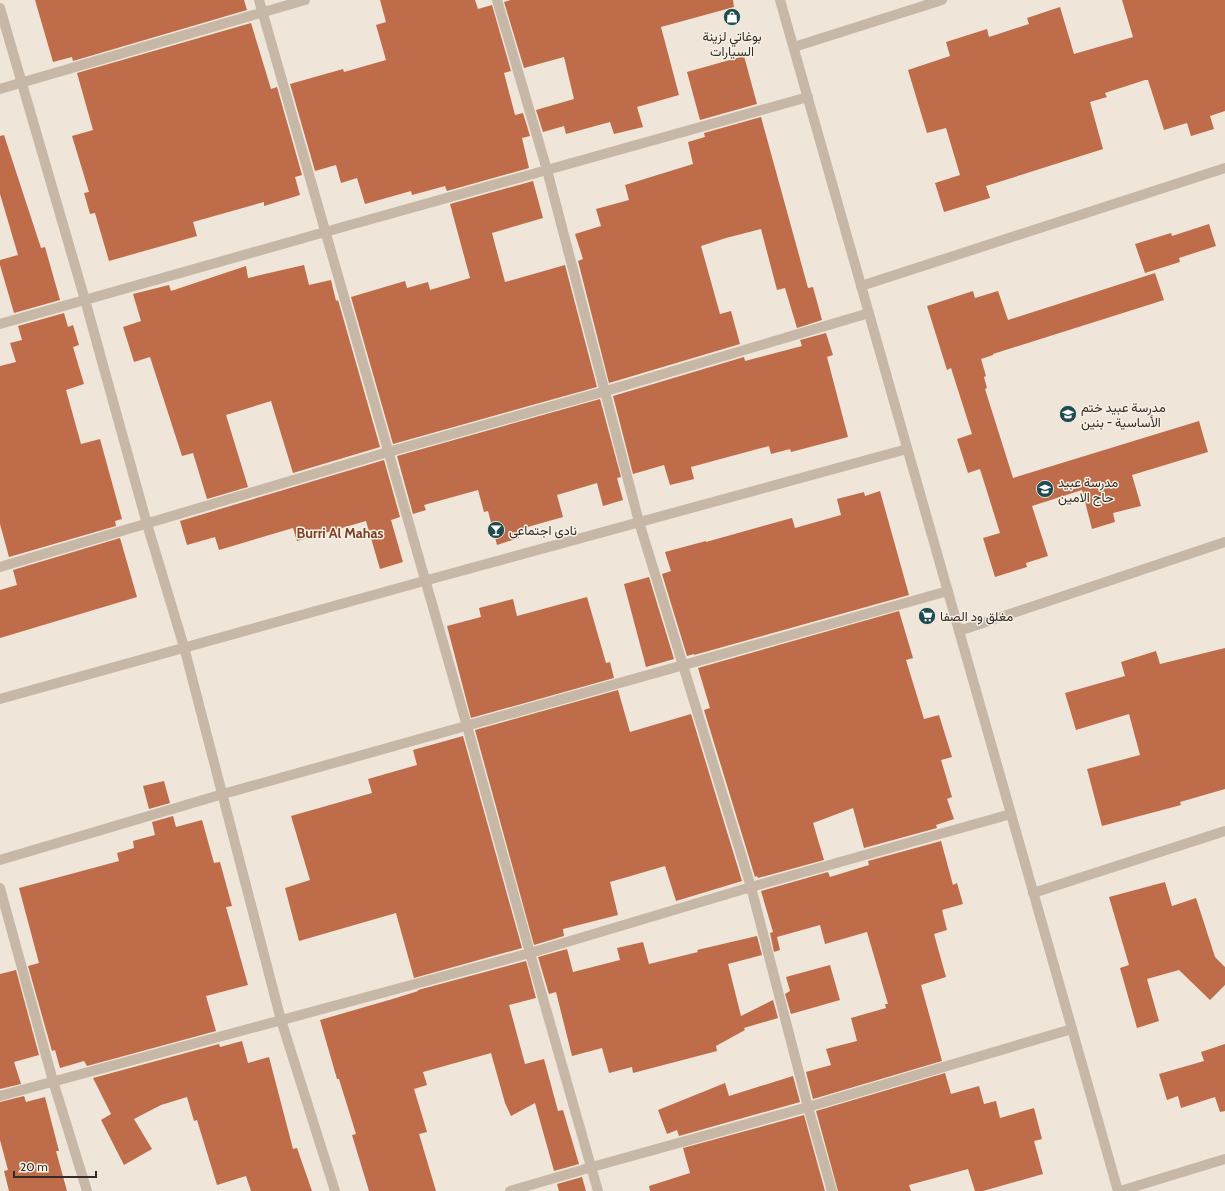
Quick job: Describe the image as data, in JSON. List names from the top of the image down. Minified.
{"districts":["Burri Al Mahas"],"places":{"shop":["بوغاتي لزينة السيارات"],"school or university":["مدرسة عبيد ختم الأساسية - بنين","مدرسة عبيد حاج الامين"],"bar":["نادى اجتماعى"],"supermarket":["مغلق ود الصفا"]},"scale_bar":"20 m"}
